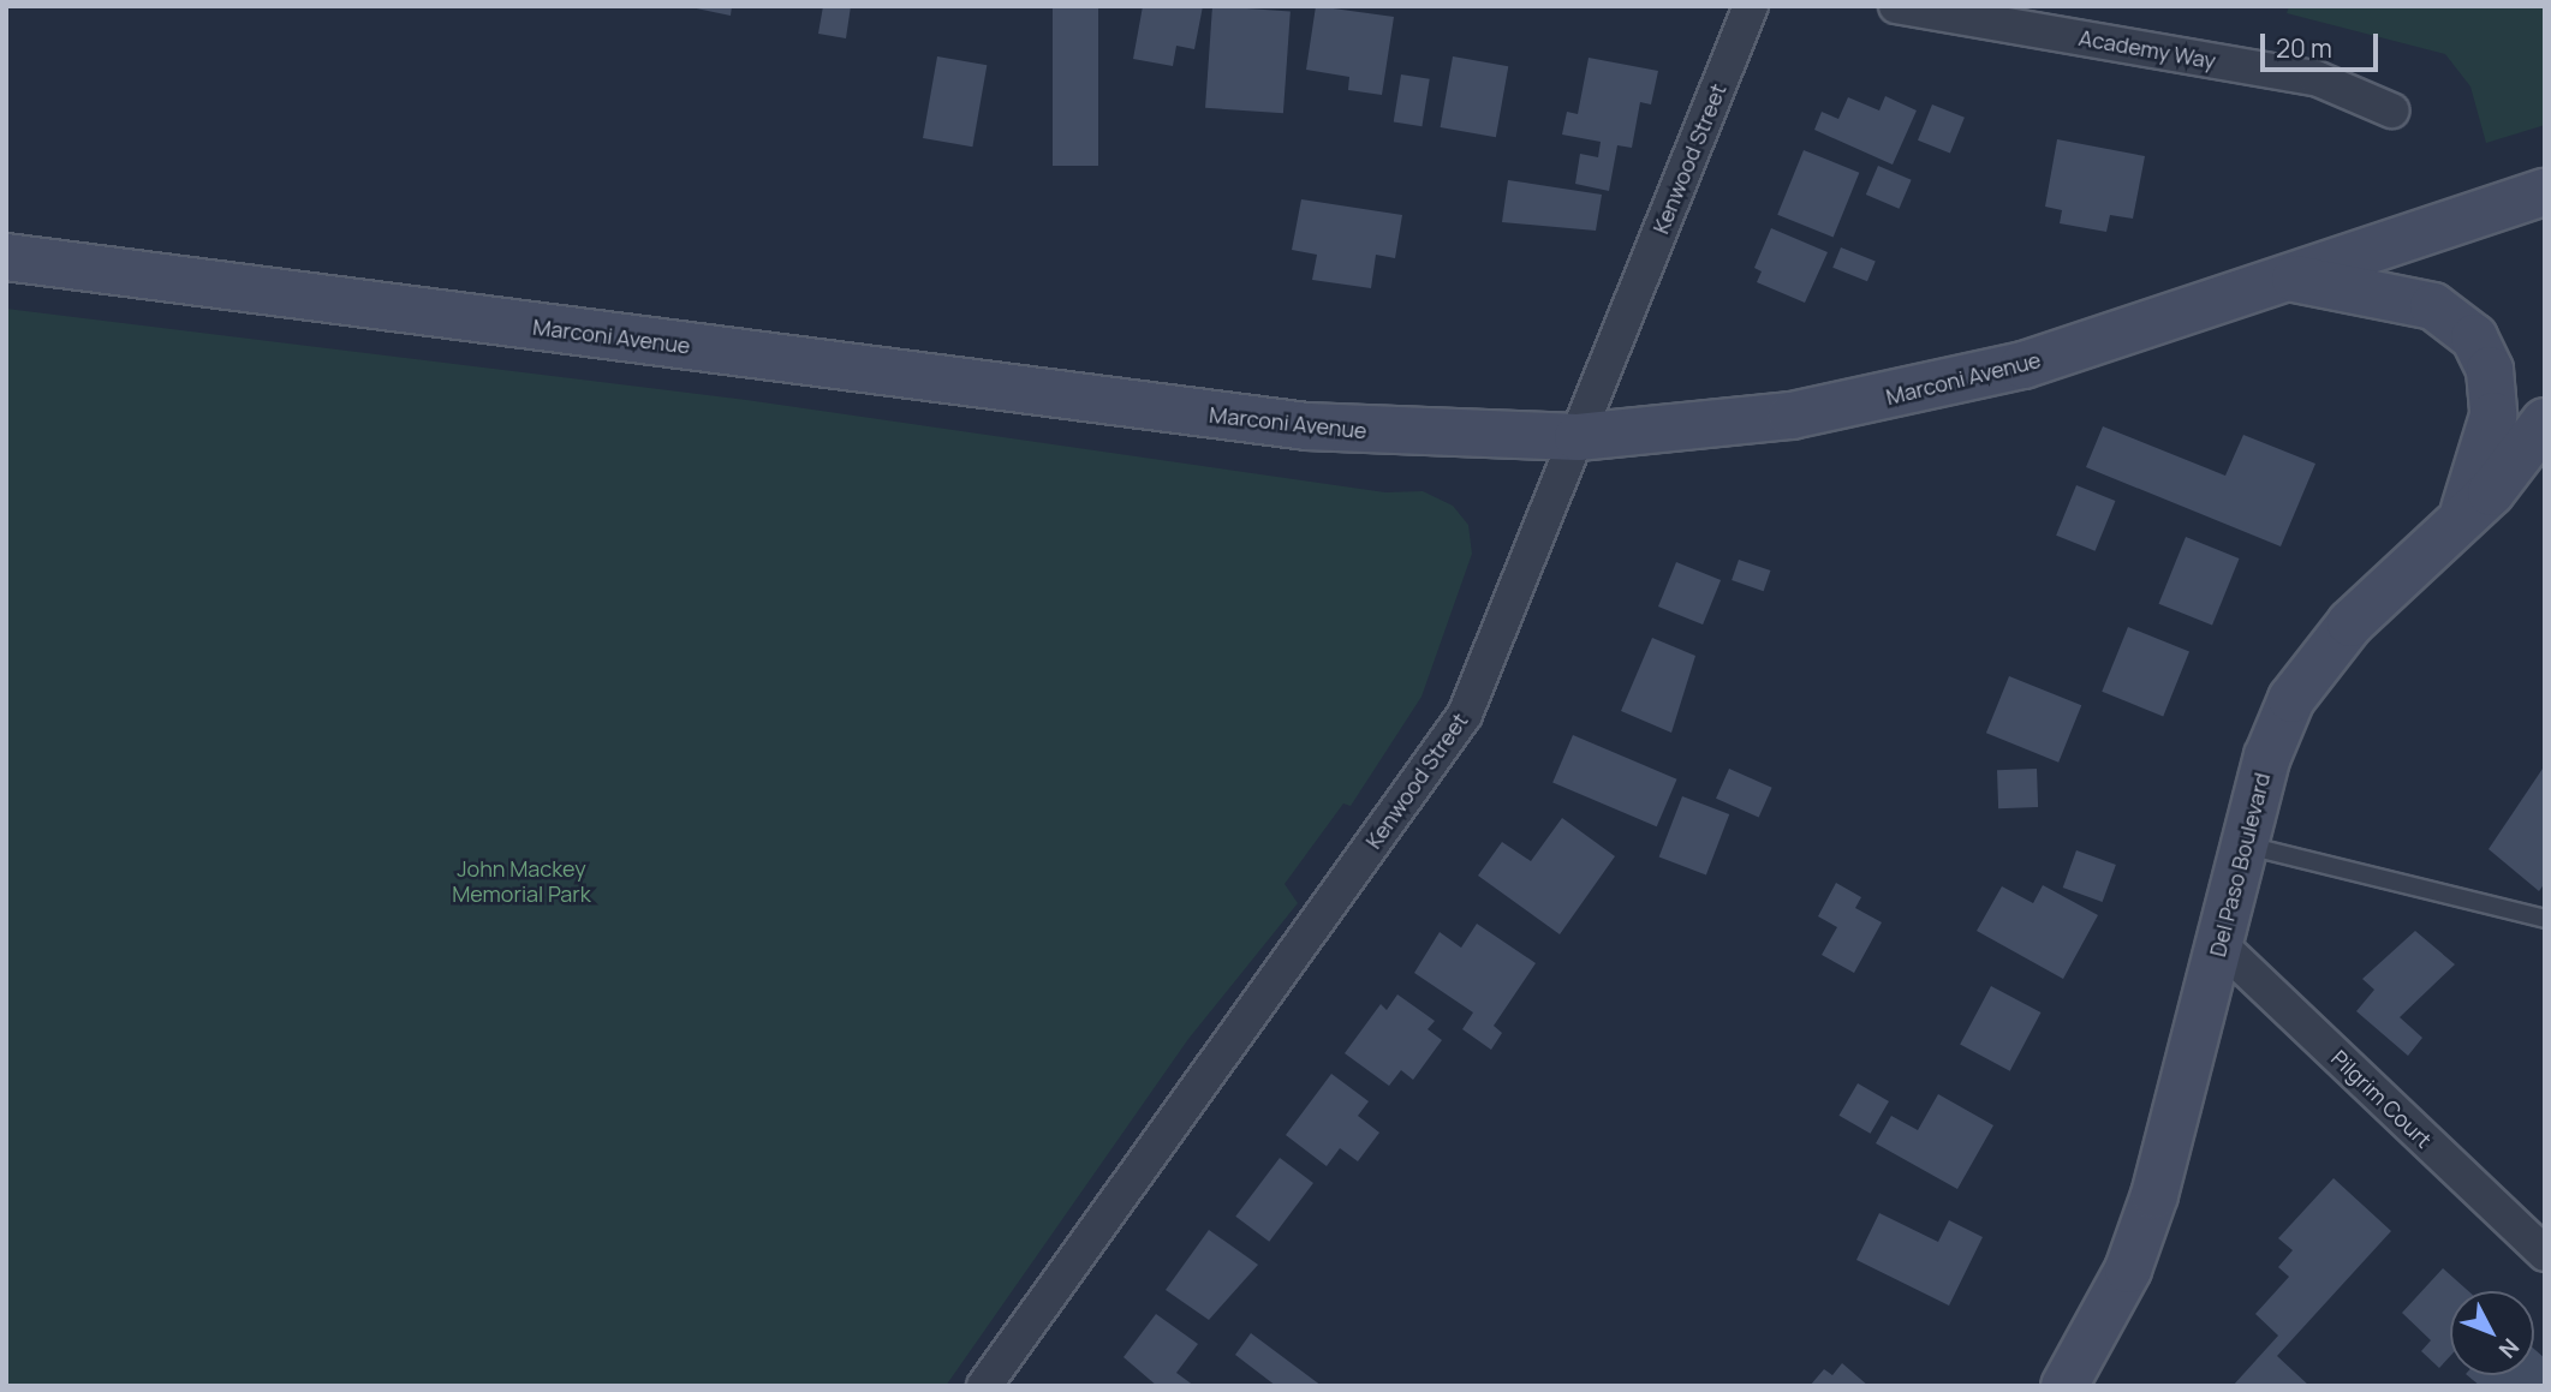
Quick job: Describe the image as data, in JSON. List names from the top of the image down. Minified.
{"streets":{"main road":["Marconi Avenue","Del Paso Boulevard"],"street":["Academy Way","Kenwood Street","Pilgrim Court"]},"crossings":[["Kenwood Street","Marconi Avenue"],["Del Paso Boulevard","Pilgrim Court"]],"parks":["John Mackey Memorial Park"],"scale_bar":"20 m","north":"bottom right"}
